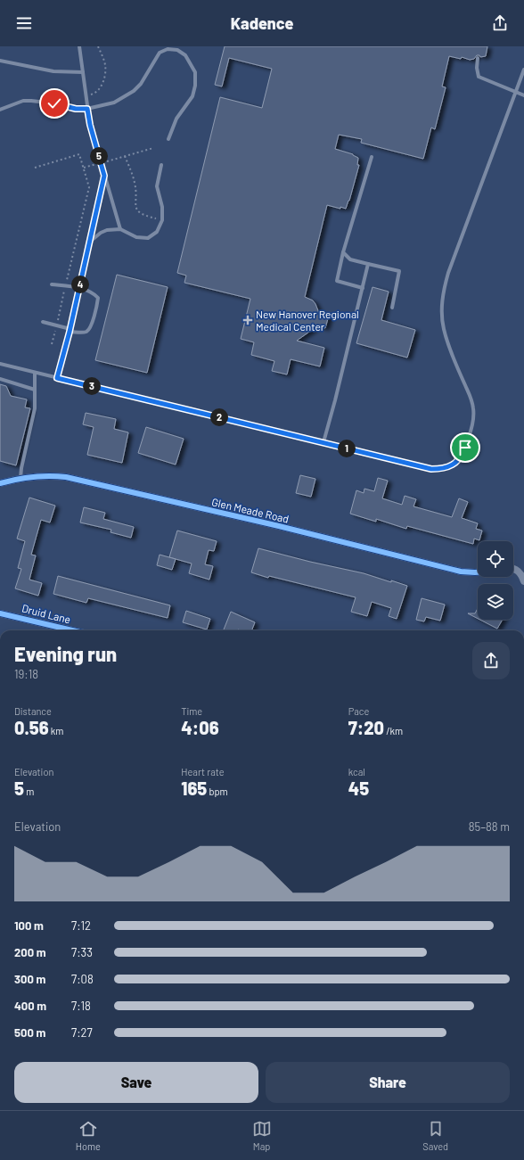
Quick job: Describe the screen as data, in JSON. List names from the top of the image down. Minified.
{"streets":{"street":["Glen Meade Road","Druid Lane"]},"places":{"health":["New Hanover Regional Medical Center"]},"page":{"header":"Kadence","pins":["5","4","3","2","1"],"heading":["Evening run","19:18"],"stats":[["Distance","0.56 km"],["Time","4:06"],["Pace","7:20 /km"],["Elevation","5 m"],["Heart rate","165 bpm"],["kcal","45"]],"chart":["Elevation","85–88 m"],"list":[{"name":"100 m","note":"7:12"},{"name":"200 m","note":"7:33"},{"name":"300 m","note":"7:08"},{"name":"400 m","note":"7:18"},{"name":"500 m","note":"7:27"}],"buttons":["Save","Share"],"tabs":["Home","Map","Saved"]}}
